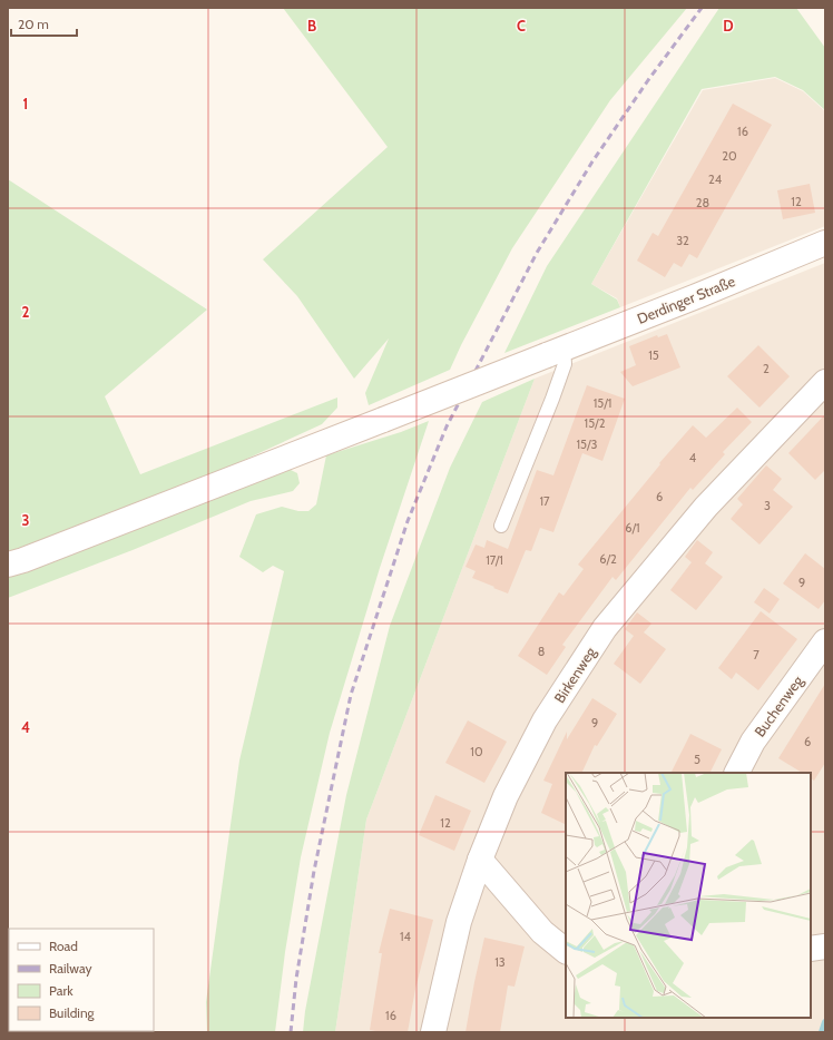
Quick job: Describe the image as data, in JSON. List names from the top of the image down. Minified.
{"streets":{"street":["Derdinger Straße","Birkenweg","Buchenweg"]},"house_numbers":["16","20","24","12","28","32","15","2","15/1","15/2","15/3","4","6","17","3","6/1","6/2","17/1","9","8","7","9","6","10","5","12","14","13","16"],"legend":["Road","Railway","Park","Building"],"scale_bar":"20 m","grid":{"columns":["B","C","D"],"rows":["1","2","3","4"]}}
